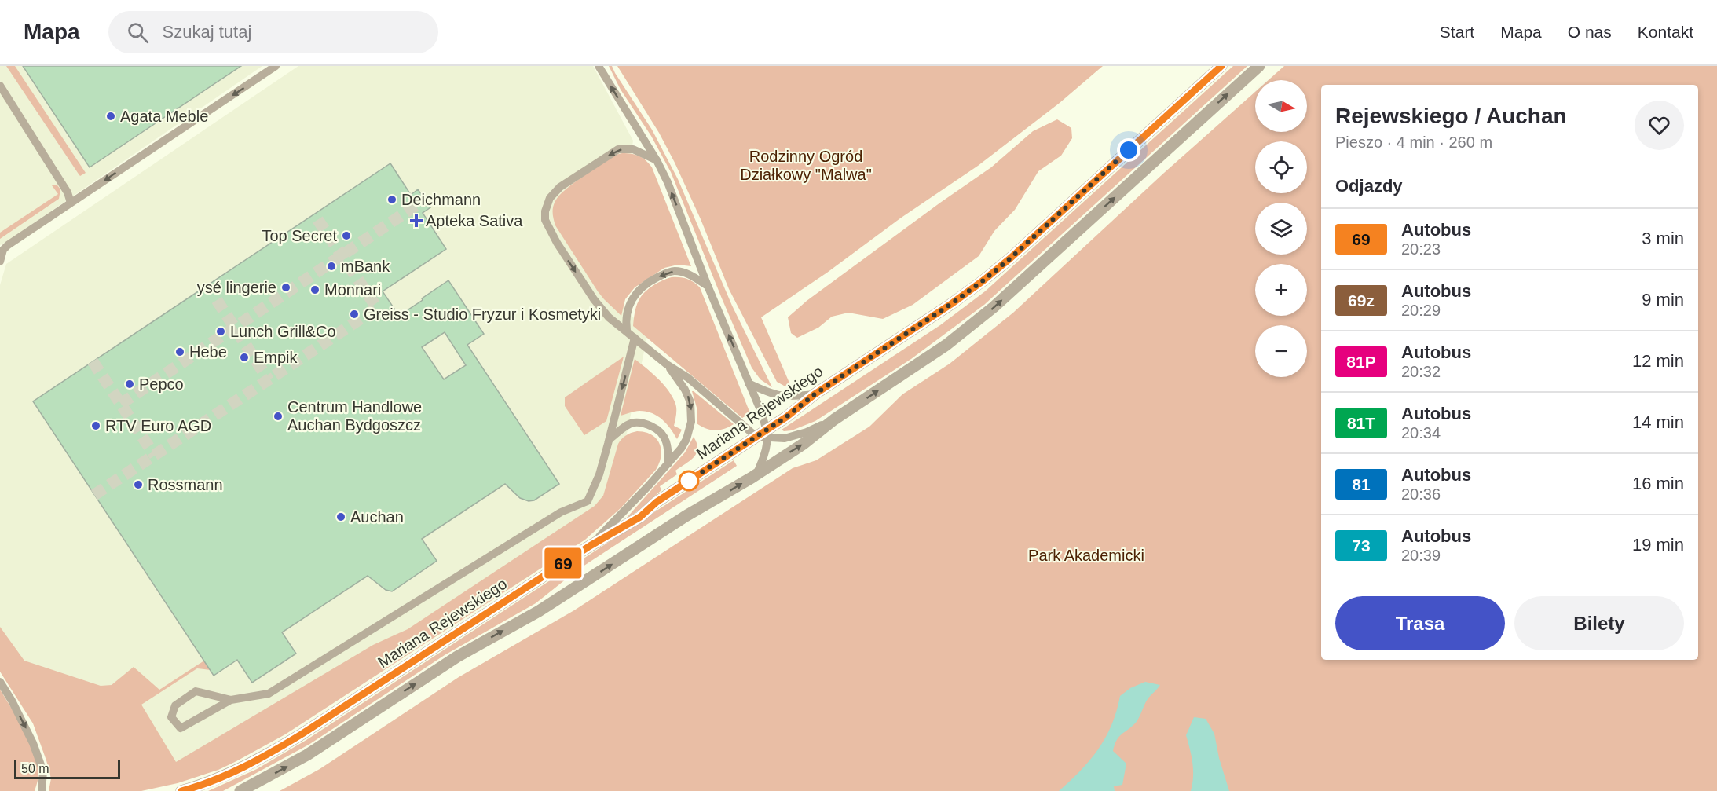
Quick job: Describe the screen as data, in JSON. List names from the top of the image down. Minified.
{"streets":{"street":["Mariana Rejewskiego"]},"parks":["Rodzinny Ogród Działkowy \"Malwa\"","Park Akademicki"],"places":{"other":["Agata Meble","Deichmann","Top Secret","mBank","ysé lingerie","Monnari","Greiss - Studio Fryzur i Kosmetyki","Lunch Grill&Co","Hebe","Empik","Pepco","Centrum Handlowe Auchan Bydgoszcz","RTV Euro AGD","Rossmann","Auchan"],"health":["Apteka Sativa"]},"lines":["bus line 69"],"scale_bar":"50 m","north":"right","page":{"header":"Mapa","search":"Szukaj tutaj","nav":["Start","Mapa","O nas","Kontakt"],"on_map":"69","map_buttons":["+","−"],"heading":[["Rejewskiego / Auchan","Pieszo · 4 min · 260 m"],"Odjazdy"],"list":[{"mark":"69","name":"Autobus","note":"20:23","value":"3 min"},{"mark":"69z","name":"Autobus","note":"20:29","value":"9 min"},{"mark":"81P","name":"Autobus","note":"20:32","value":"12 min"},{"mark":"81T","name":"Autobus","note":"20:34","value":"14 min"},{"mark":"81","name":"Autobus","note":"20:36","value":"16 min"},{"mark":"73","name":"Autobus","note":"20:39","value":"19 min"}],"buttons":["Trasa","Bilety"],"scale":"50 m"}}
